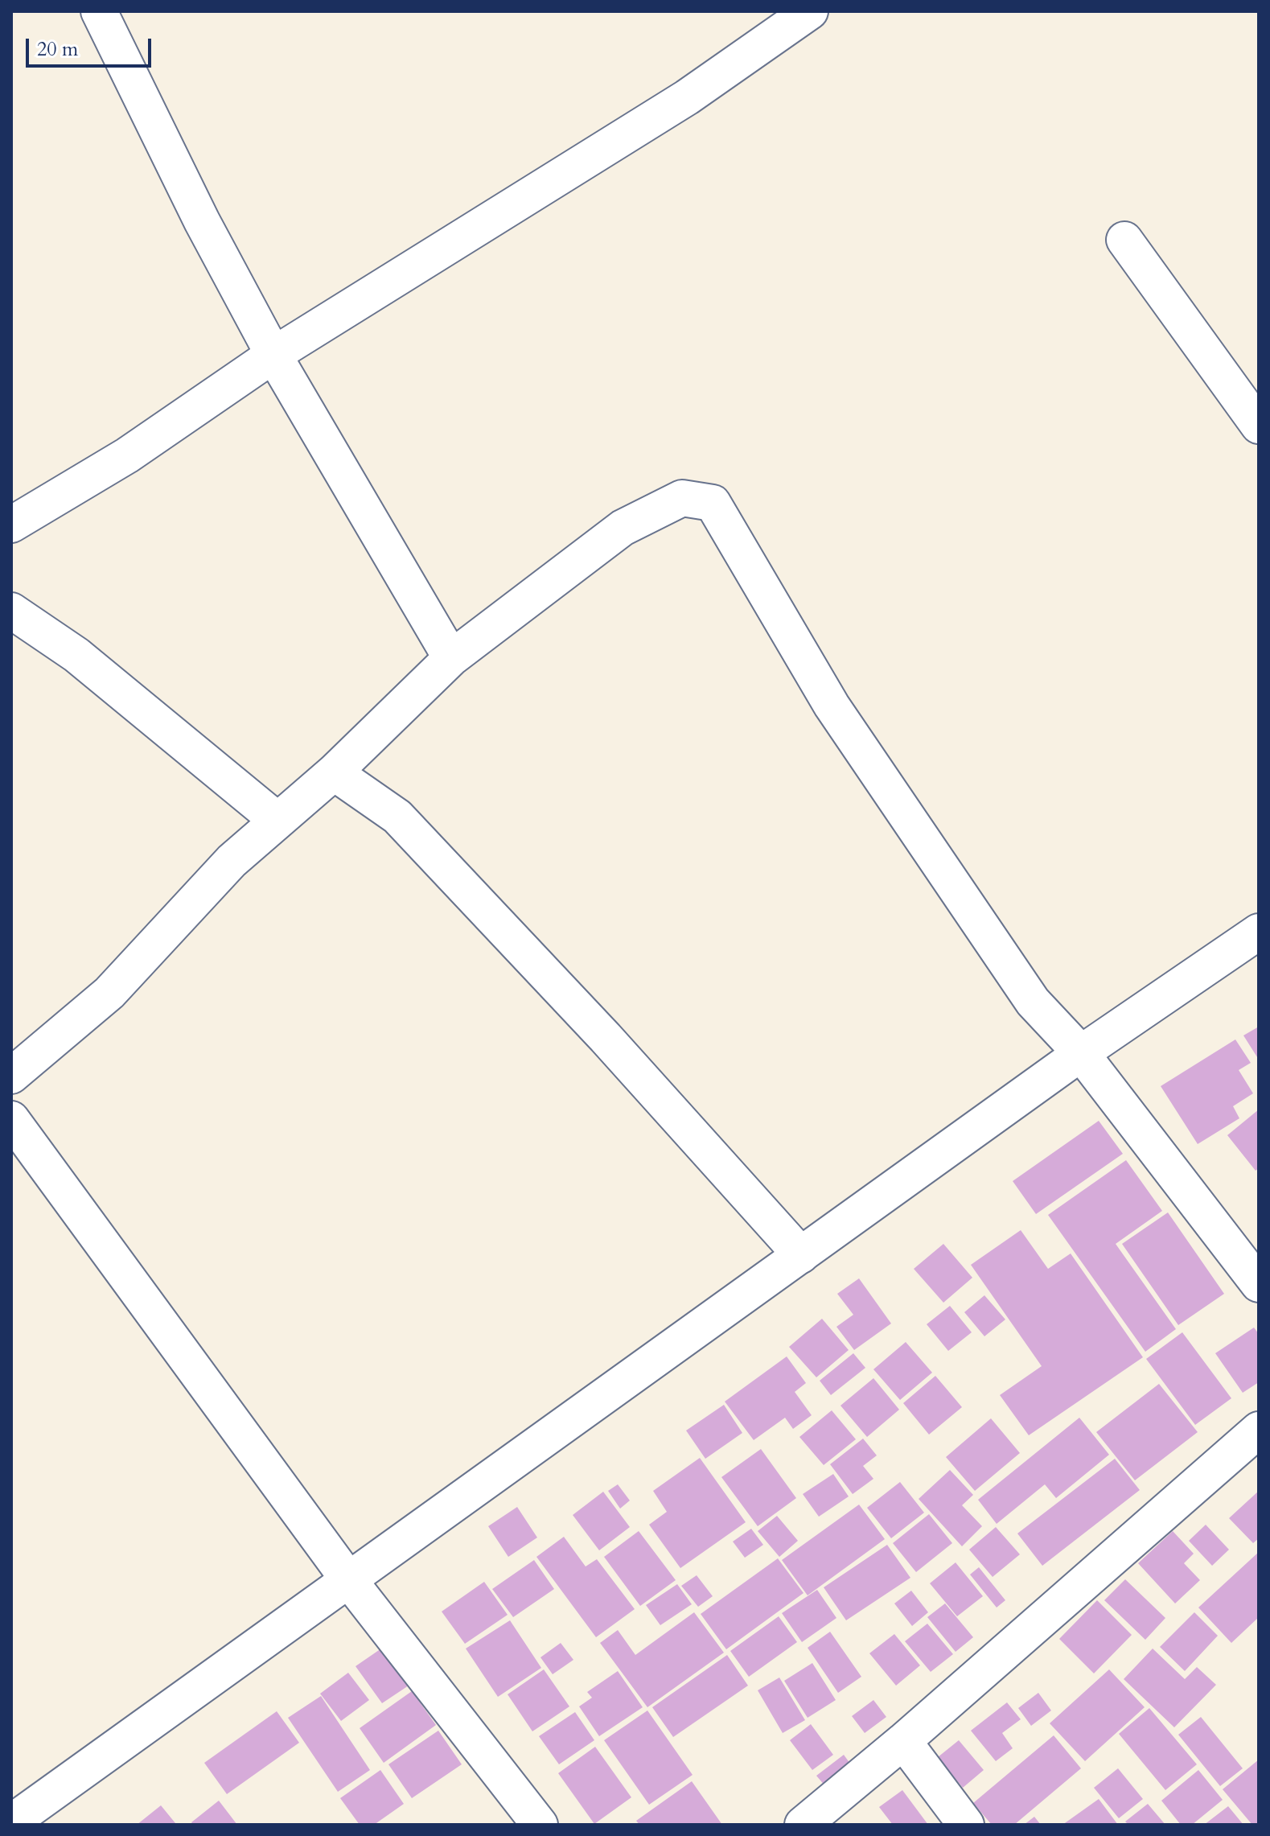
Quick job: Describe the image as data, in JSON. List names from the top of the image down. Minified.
{"scale_bar":"20 m"}
